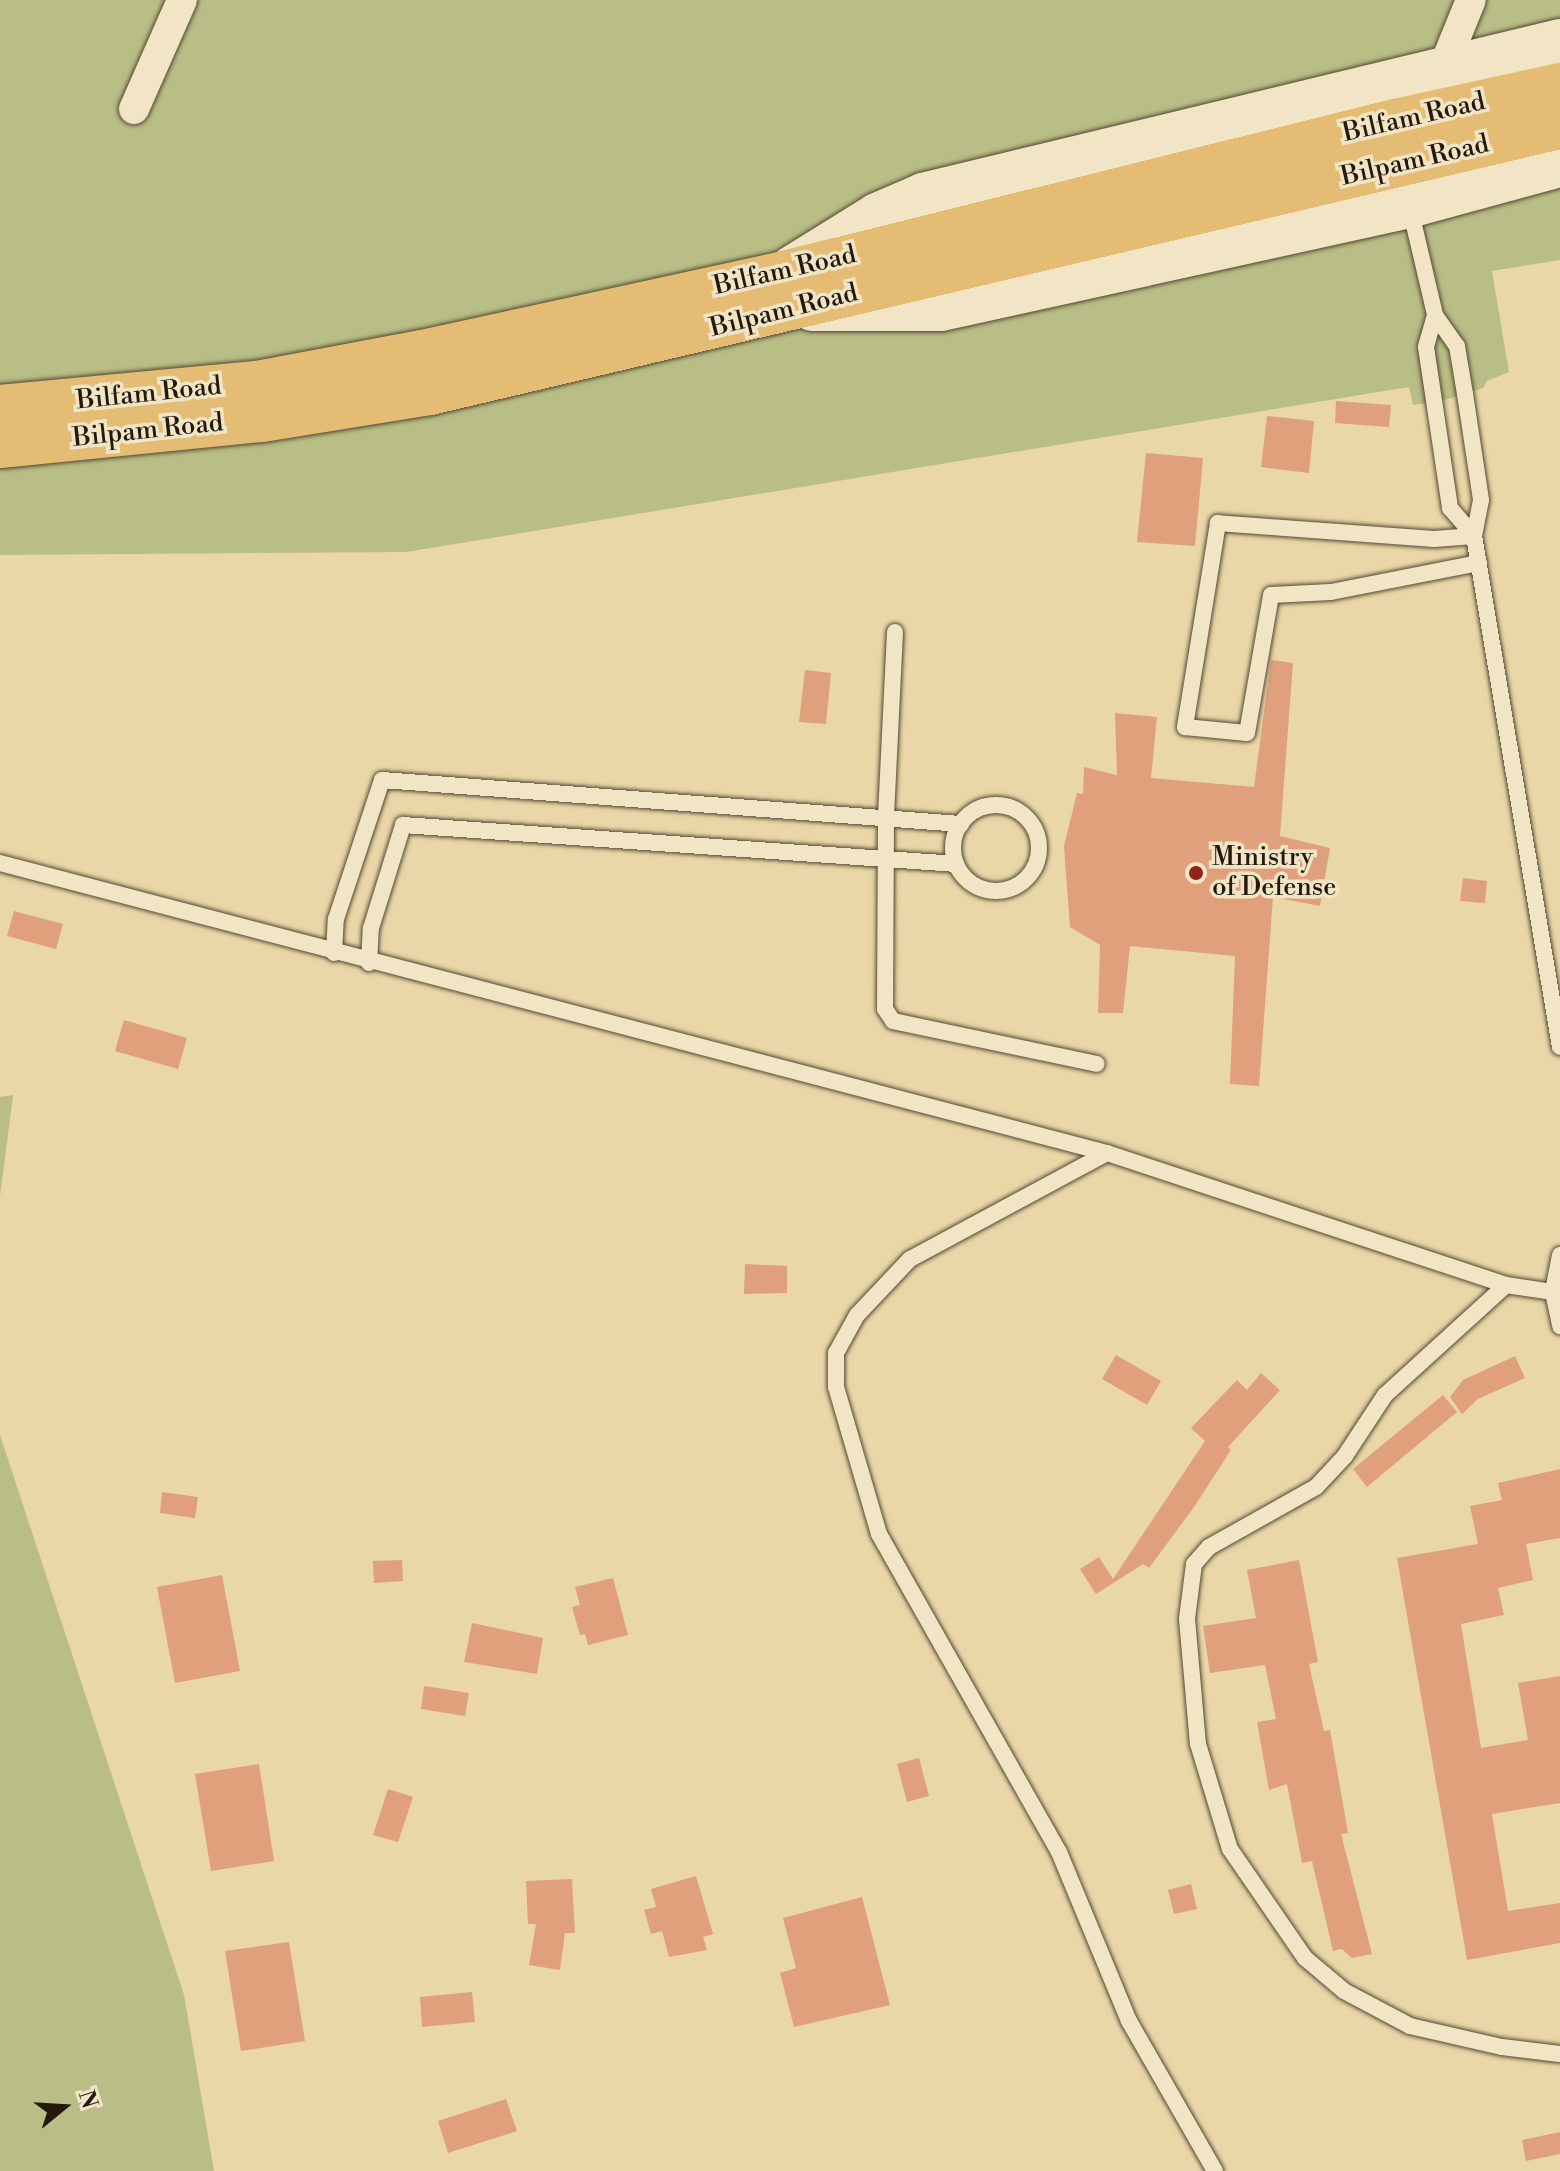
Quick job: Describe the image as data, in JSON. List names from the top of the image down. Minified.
{"streets":{"main road":["Bilfam Road","Bilpam Road"]},"crossings":[["Bilfam Road","Bilpam Road"]],"places":["Ministry of Defense"],"north":"right"}
